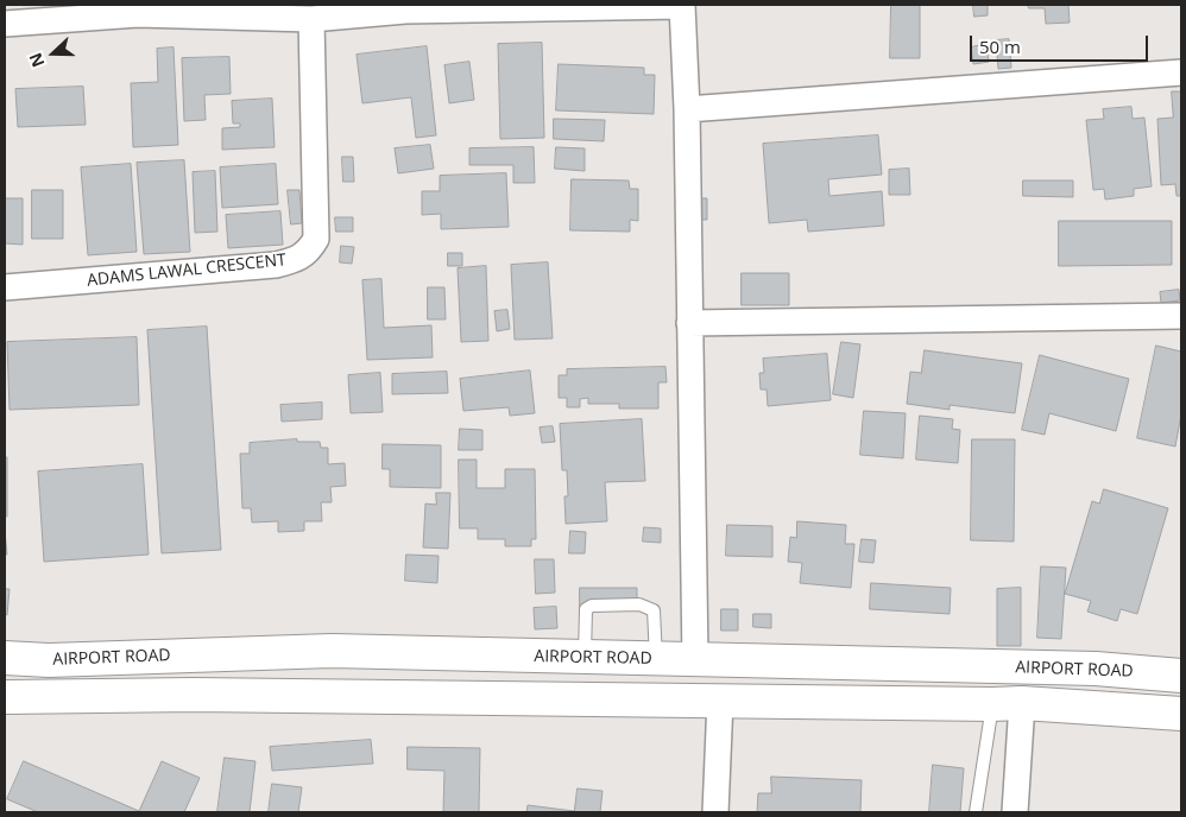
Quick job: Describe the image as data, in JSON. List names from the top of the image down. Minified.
{"streets":{"main road":["AIRPORT ROAD"],"street":["ADAMS LAWAL CRESCENT"]},"scale_bar":"50 m","north":"left"}
